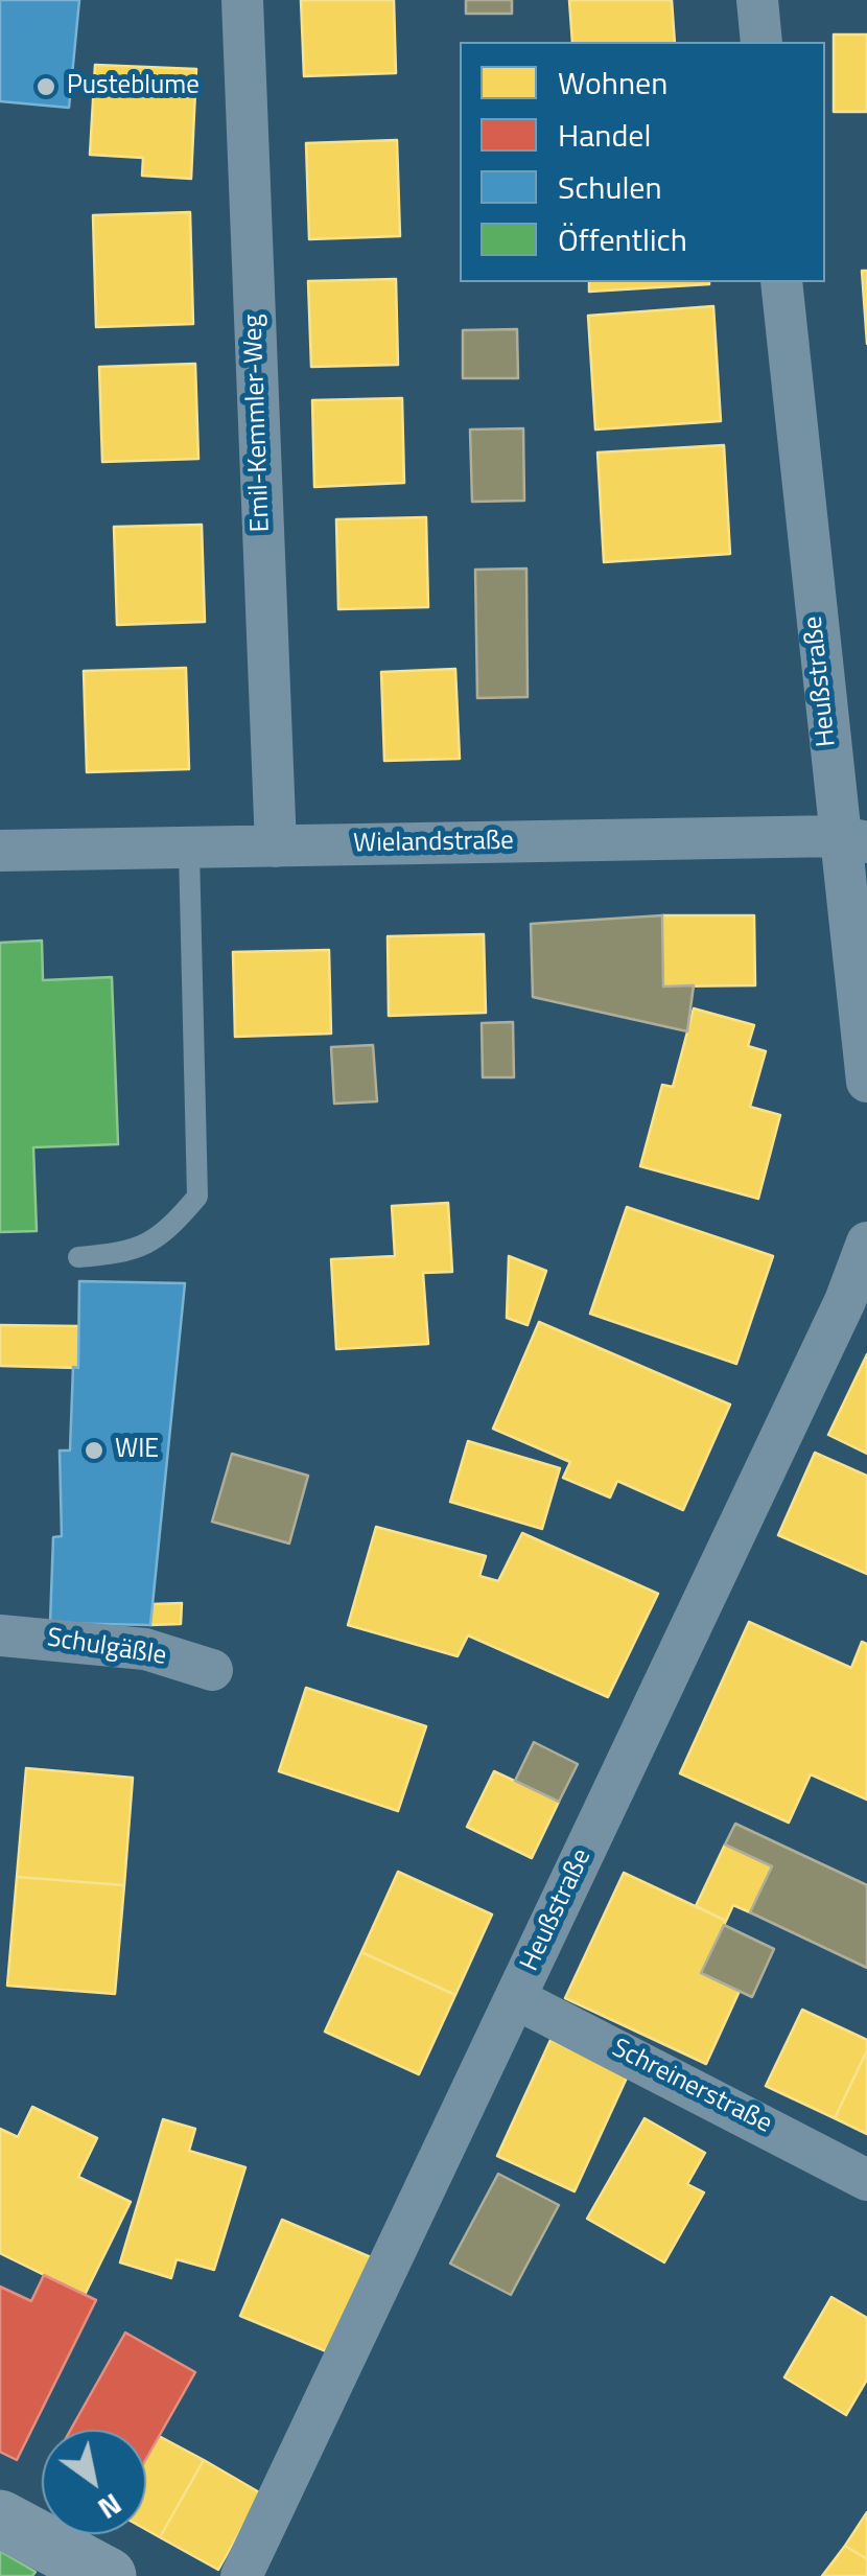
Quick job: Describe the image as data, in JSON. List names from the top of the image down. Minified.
{"streets":{"street":["Emil-Kemmler-Weg","Heußstraße","Wielandstraße","Schulgäßle","Schreinerstraße"]},"crossings":[["Emil-Kemmler-Weg","Wielandstraße"],["Heußstraße","Wielandstraße"],["Heußstraße","Schreinerstraße"]],"places":["Pusteblume","WIE"],"legend":["Wohnen","Handel","Schulen","Öffentlich"],"north":"bottom right"}
